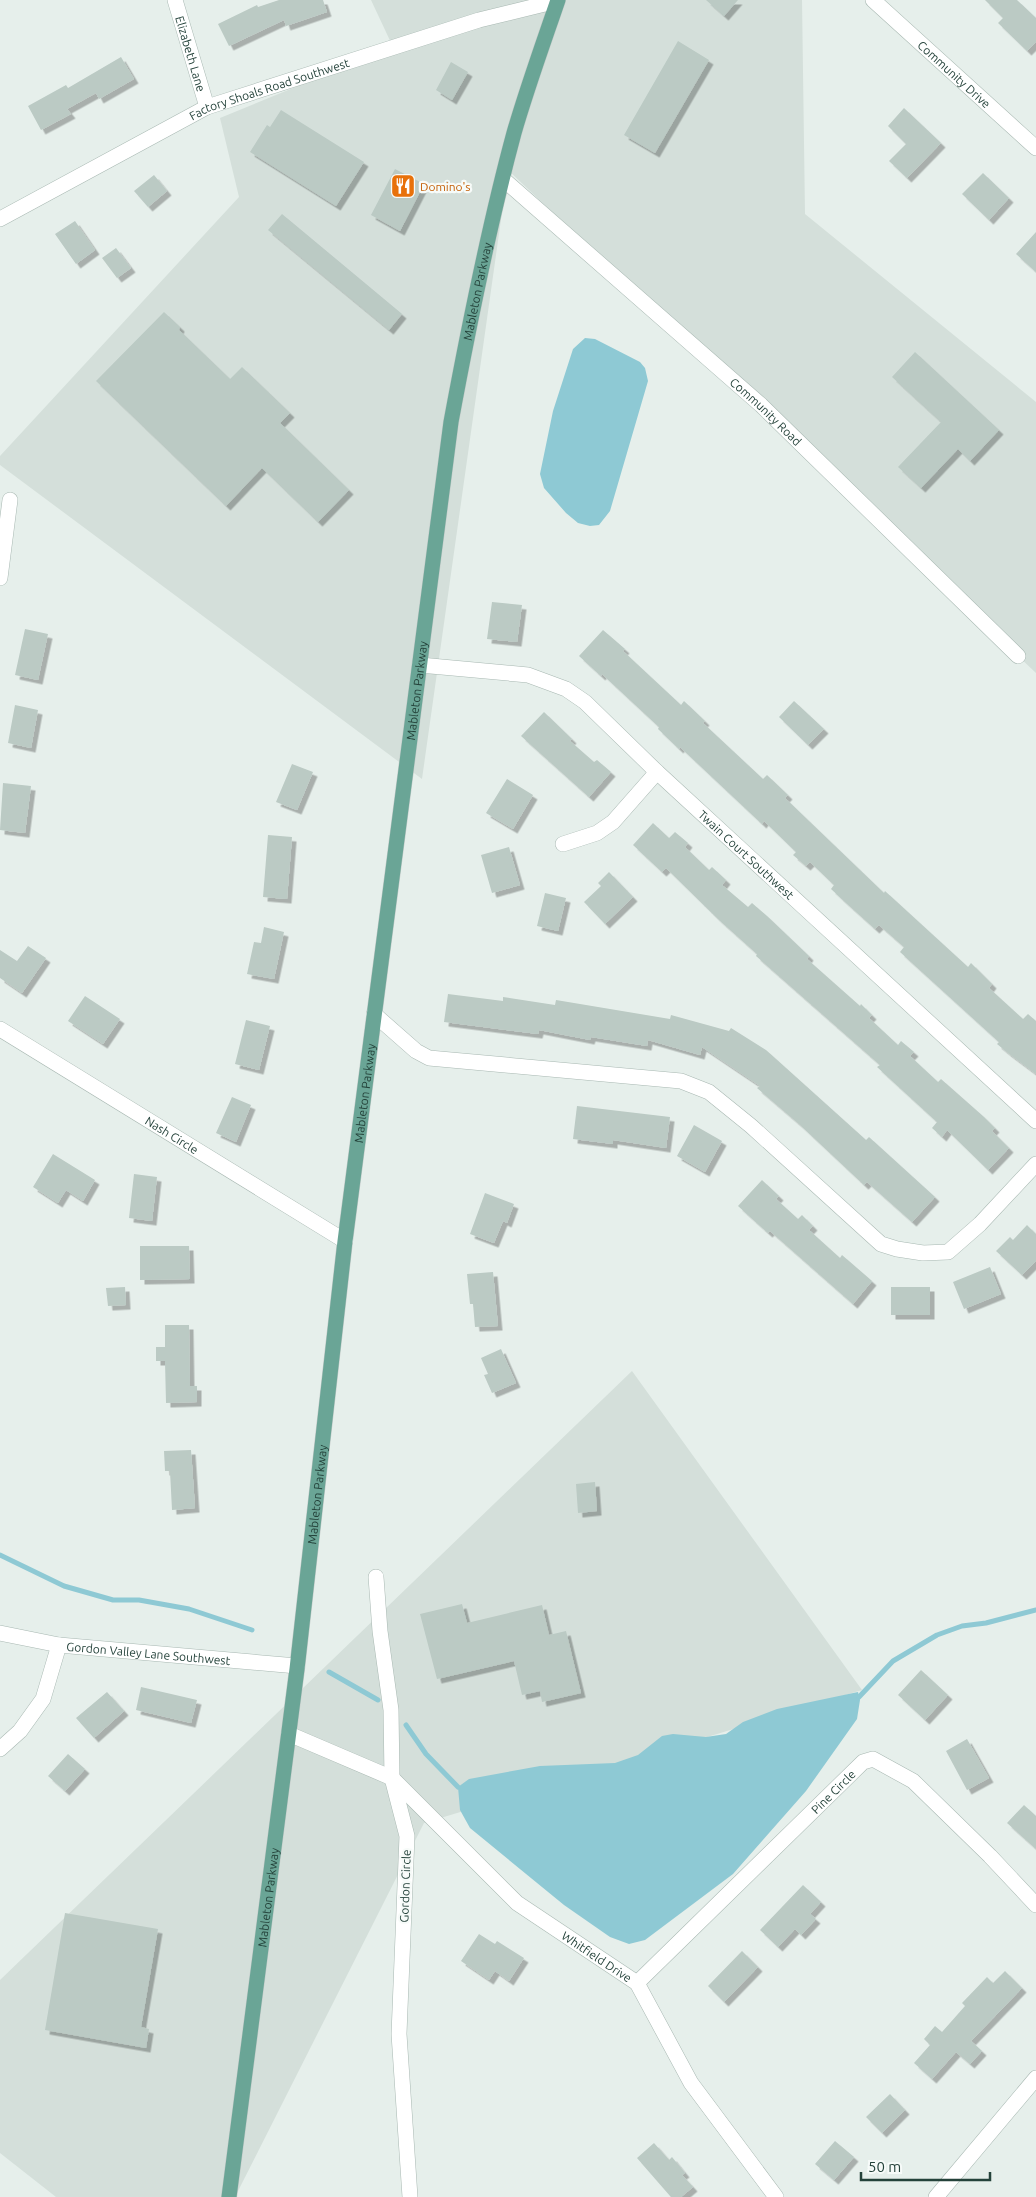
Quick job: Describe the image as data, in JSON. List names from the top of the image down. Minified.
{"streets":{"main road":["Mableton Parkway"],"street":["Elizabeth Lane","Community Drive","Factory Shoals Road Southwest","Community Road","Twain Court Southwest","Nash Circle","Gordon Valley Lane Southwest","Pine Circle","Gordon Circle","Whitfield Drive"]},"crossings":[["Elizabeth Lane","Factory Shoals Road Southwest"],["Factory Shoals Road Southwest","Mableton Parkway"],["Mableton Parkway","Community Road"],["Mableton Parkway","Twain Court Southwest"],["Mableton Parkway","Nash Circle"],["Mableton Parkway","Gordon Valley Lane Southwest"],["Pine Circle","Whitfield Drive"],["Gordon Circle","Whitfield Drive"]],"places":{"restaurant":["Domino's"]},"scale_bar":"50 m"}
